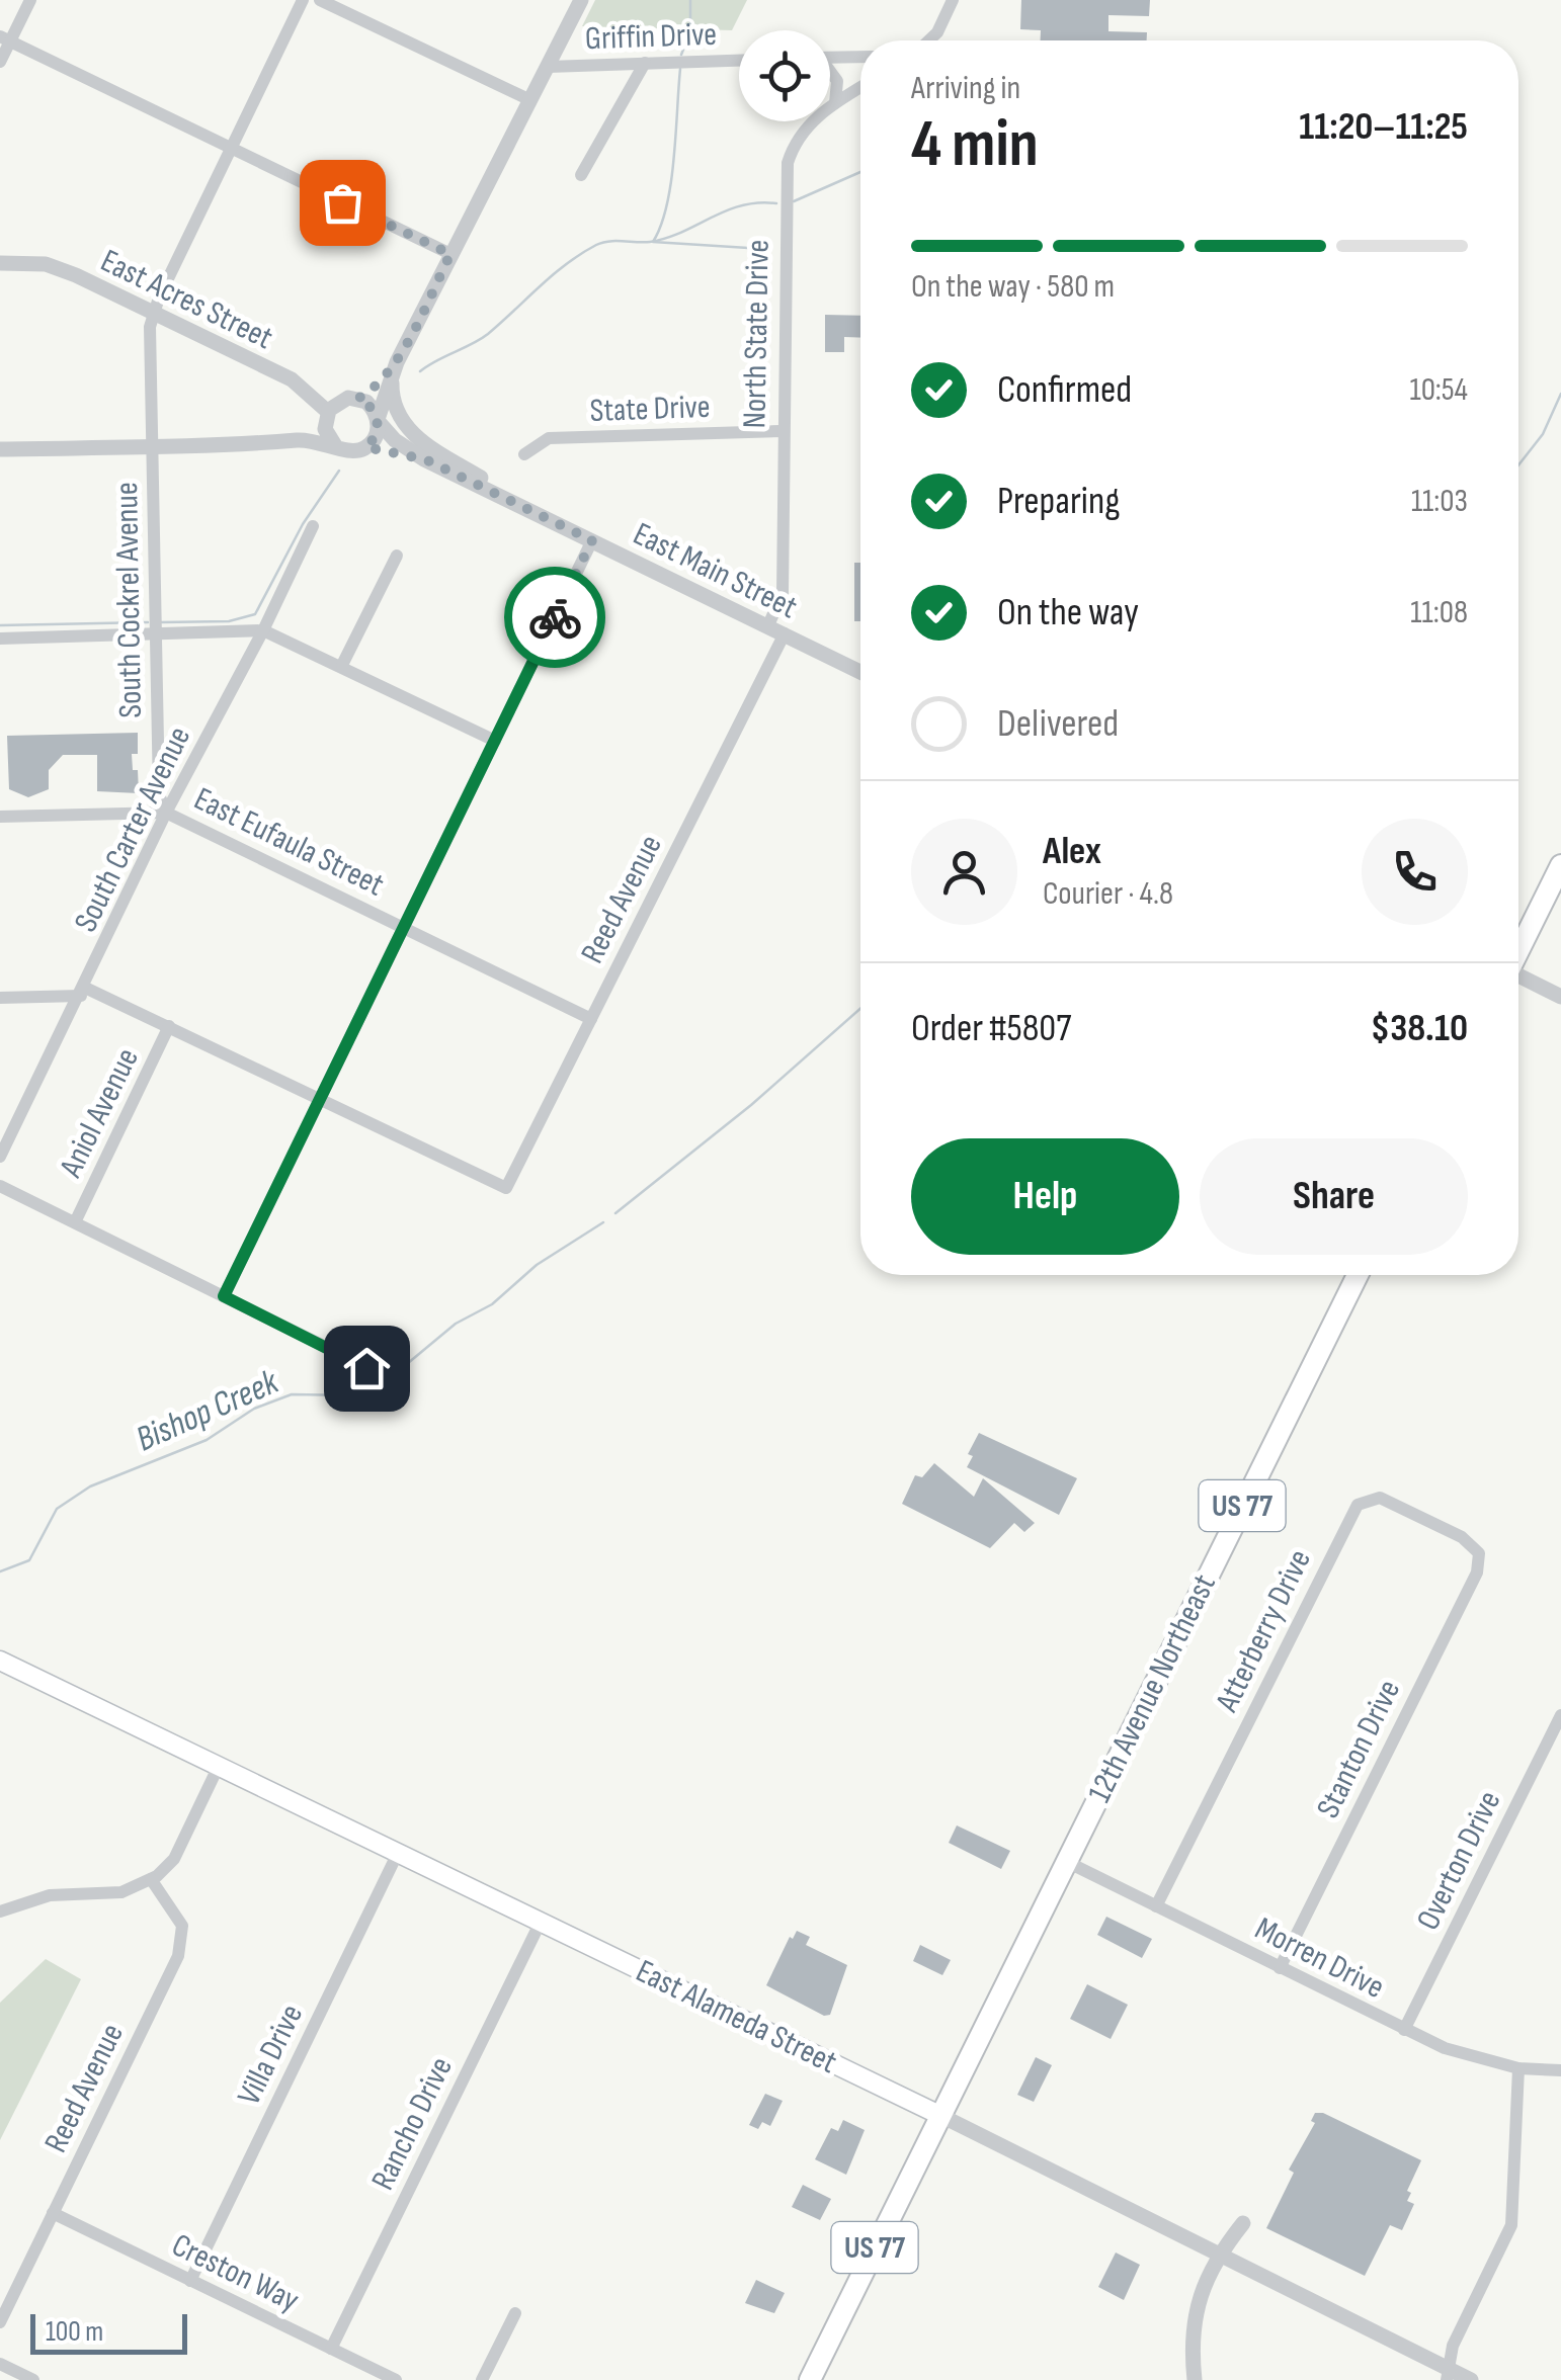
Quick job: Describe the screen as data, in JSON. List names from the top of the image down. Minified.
{"streets":{"main road":["US 77","12th Avenue Northeast","East Alameda Street"],"street":["Griffin Drive","East Acres Street","North State Drive","State Drive","East Main Street","South Cockrel Avenue","South Carter Avenue","East Eufaula Street","Reed Avenue","Aniol Avenue","Atterberry Drive","Stanton Drive","Overton Drive","Morren Drive","Villa Drive","Rancho Drive","Creston Way"]},"crossings":[["East Acres Street","East Main Street"],["East Acres Street","South Cockrel Avenue"],["North State Drive","State Drive"],["North State Drive","East Main Street"],["East Main Street","Reed Avenue"],["South Cockrel Avenue","South Carter Avenue"],["South Cockrel Avenue","East Eufaula Street"],["South Carter Avenue","East Eufaula Street"],["East Eufaula Street","Reed Avenue"],["Reed Avenue","Creston Way"],["US 77","12th Avenue Northeast"],["US 77","East Alameda Street"],["Atterberry Drive","Stanton Drive"],["Atterberry Drive","Morren Drive"],["12th Avenue Northeast","Morren Drive"],["12th Avenue Northeast","East Alameda Street"],["Stanton Drive","Morren Drive"],["Overton Drive","Morren Drive"],["East Alameda Street","Villa Drive"],["East Alameda Street","Rancho Drive"],["Villa Drive","Creston Way"],["Rancho Drive","Creston Way"]],"water":["Bishop Creek"],"scale_bar":"100 m","page":{"heading":["4 min","Arriving in","11:20–11:25"],"panel":["Alex","Courier · 4.8","Order #5807","$38.10"],"bar":"On the way · 580 m","list":[["Confirmed","10:54"],["Preparing","11:03"],["On the way","11:08"],"Delivered"],"buttons":["Help","Share"],"scale":"100 m"}}
